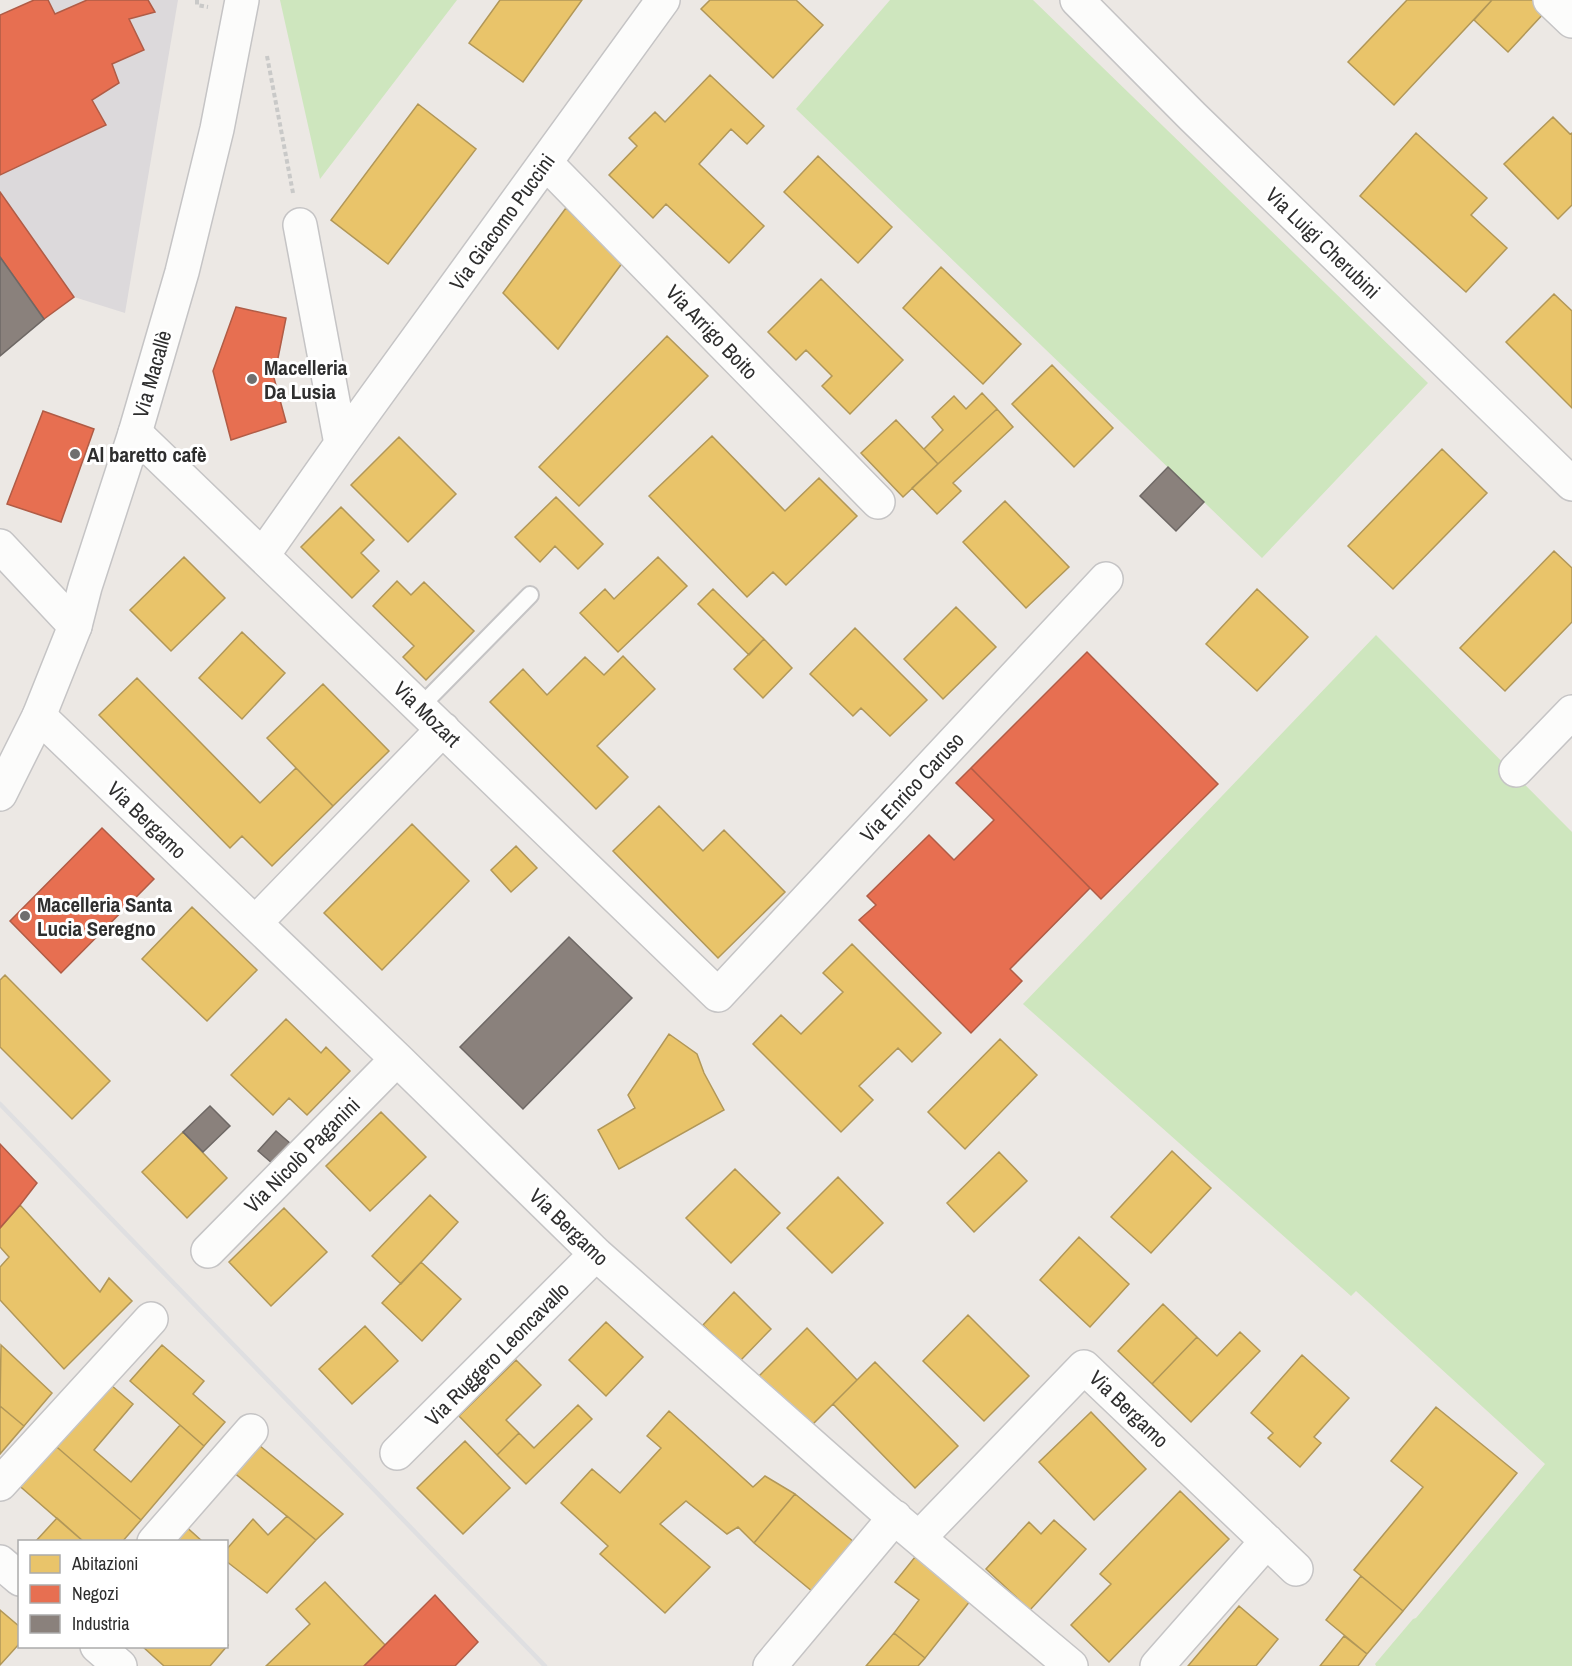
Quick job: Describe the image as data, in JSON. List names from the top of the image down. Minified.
{"streets":{"street":["Via Giacomo Puccini","Via Luigi Cherubini","Via Arrigo Boito","Via Macallè","Via Mozart","Via Enrico Caruso","Via Bergamo","Via Nicolò Paganini","Via Ruggero Leoncavallo"]},"crossings":[["Via Giacomo Puccini","Via Arrigo Boito"],["Via Giacomo Puccini","Via Mozart"],["Via Macallè","Via Mozart"],["Via Macallè","Via Bergamo"],["Via Mozart","Via Enrico Caruso"],["Via Bergamo","Via Nicolò Paganini"],["Via Bergamo","Via Ruggero Leoncavallo"]],"places":["Macelleria Da Lusia","Al baretto cafè","Macelleria Santa Lucia Seregno"],"legend":["Abitazioni","Negozi","Industria"]}
